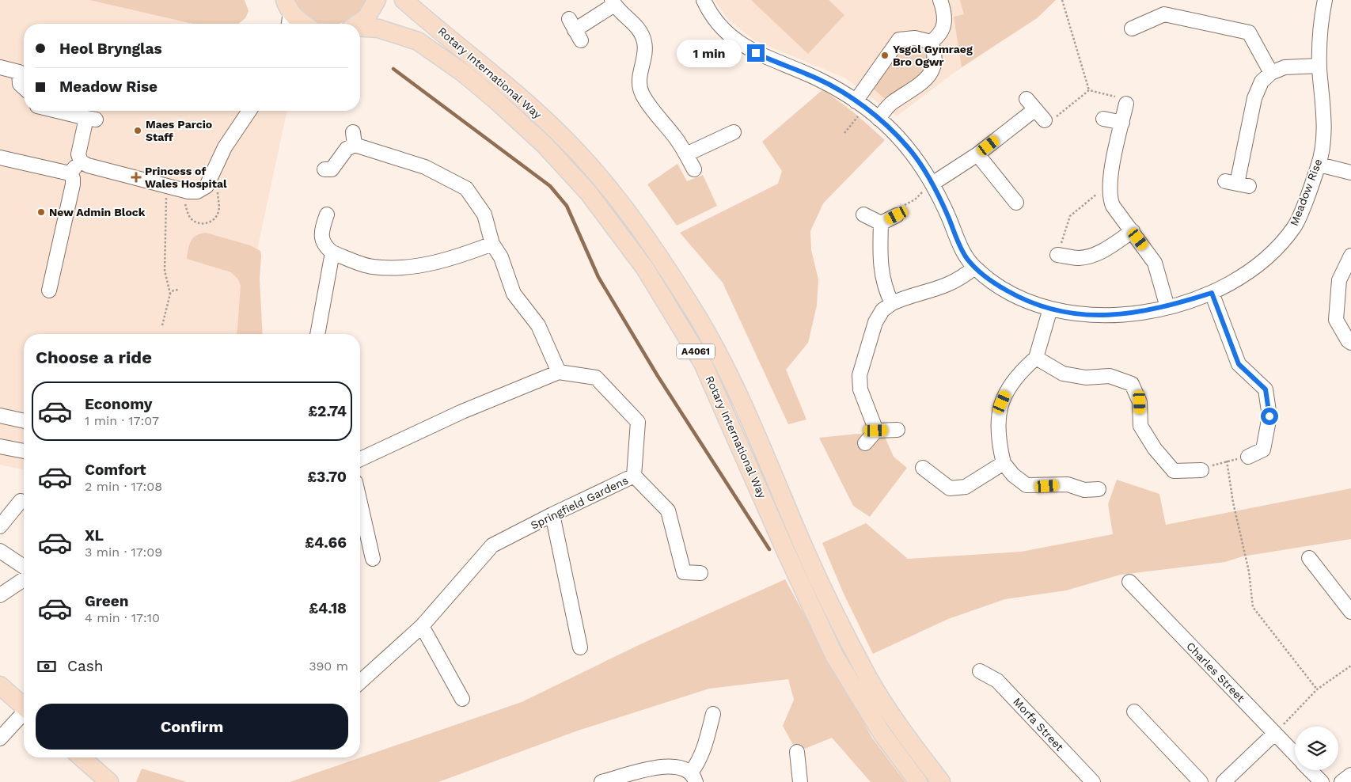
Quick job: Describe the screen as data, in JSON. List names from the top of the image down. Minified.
{"streets":{"main road":["Rotary International Way","A4061"],"street":["Meadow Rise","Springfield Gardens","Charles Street","Morfa Street"]},"places":{"other":["Ysgol Gymraeg Bro Ogwr","Maes Parcio Staff","New Admin Block"],"health":["Princess of Wales Hospital"]},"page":{"banner":["Heol Brynglas","Meadow Rise"],"bubble":"1 min","heading":"Choose a ride","list":[{"name":"Economy","note":"1 min · 17:07","value":"£2.74"},{"name":"Comfort","note":"2 min · 17:08","value":"£3.70"},{"name":"XL","note":"3 min · 17:09","value":"£4.66"},{"name":"Green","note":"4 min · 17:10","value":"£4.18"}],"pay":["Cash","390 m"],"buttons":"Confirm"}}
